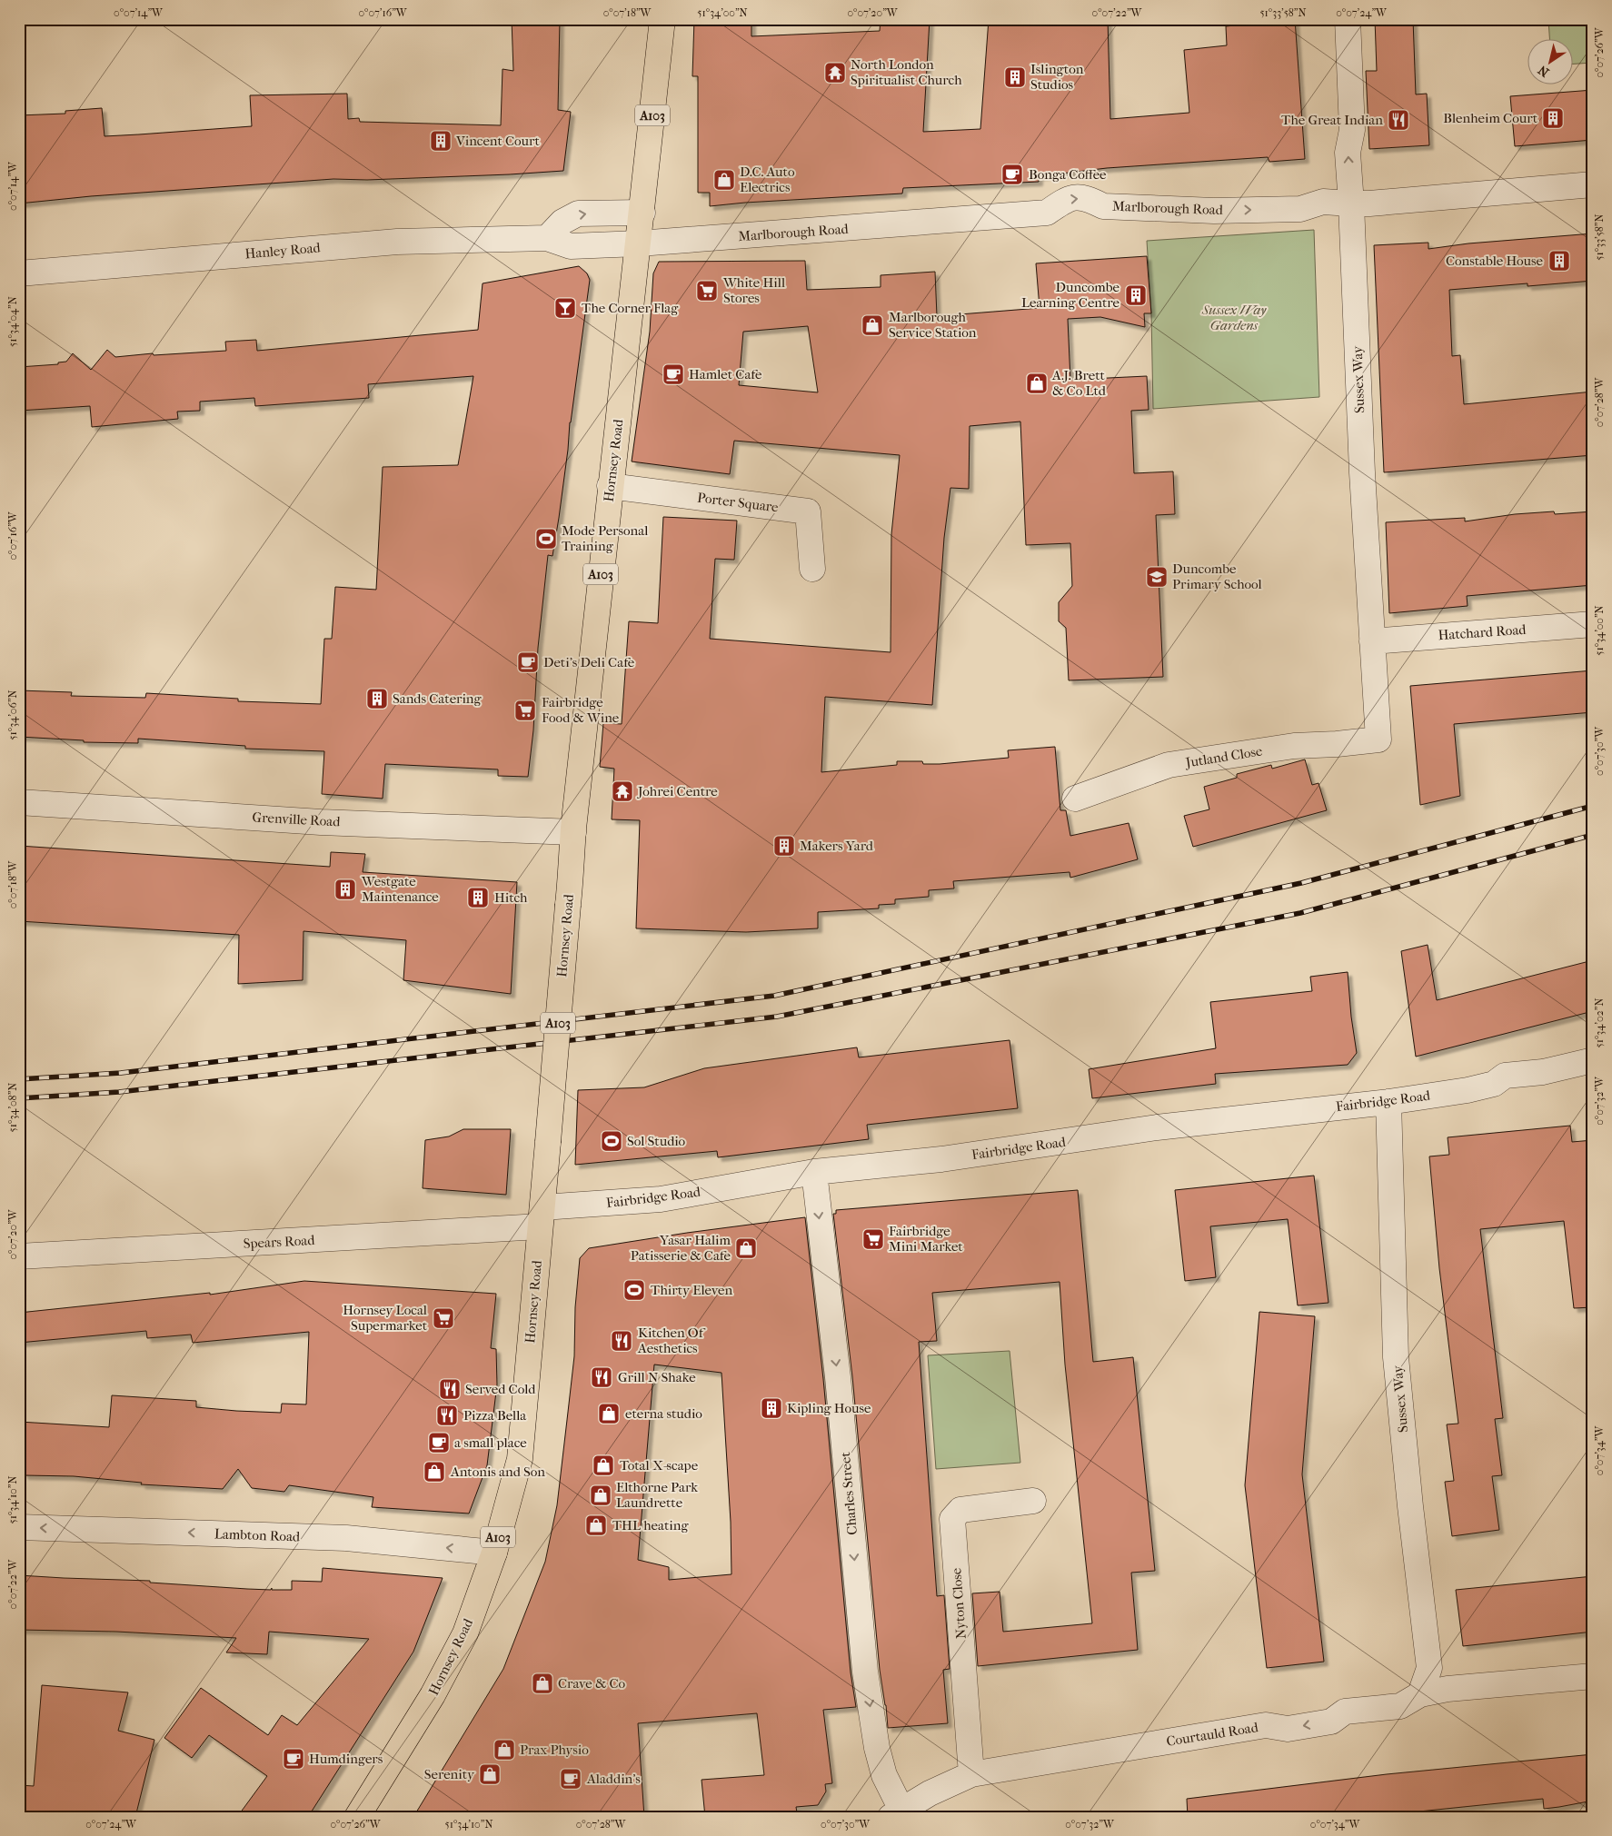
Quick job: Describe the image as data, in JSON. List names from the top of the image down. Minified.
{"streets":{"main road":["A103","Hornsey Road"],"street":["Marlborough Road","Hanley Road","Sussex Way","Porter Square","Hatchard Road","Jutland Close","Grenville Road","Fairbridge Road","Spears Road","Charles Street","Lambton Road","Nyton Close","Courtauld Road"]},"crossings":[["Marlborough Road","Hanley Road"],["Marlborough Road","Sussex Way"],["Marlborough Road","Hornsey Road"],["Hanley Road","Hornsey Road"],["Sussex Way","Hatchard Road"],["Sussex Way","Jutland Close"],["Sussex Way","Fairbridge Road"],["Sussex Way","Courtauld Road"],["Hornsey Road","Porter Square"],["Hornsey Road","Grenville Road"],["Hornsey Road","Fairbridge Road"],["Hornsey Road","Spears Road"],["Hornsey Road","Lambton Road"],["Fairbridge Road","Spears Road"],["Fairbridge Road","Charles Street"],["Charles Street","Courtauld Road"],["Nyton Close","Courtauld Road"]],"one_way":["Marlborough Road","Charles Street","Lambton Road","Courtauld Road"],"parks":["Sussex Way Gardens"],"places":{"temple":["North London Spiritualist Church","Johrei Centre"],"building":["Islington Studios","Blenheim Court","Vincent Court","Constable House","Duncombe Learning Centre","Sands Catering","Makers Yard","Westgate Maintenance","Hitch","Kipling House"],"restaurant":["The Great Indian","Kitchen Of Aesthetics","Grill N Shake","Served Cold","Pizza Bella"],"cafe":["Bonga Coffee","Hamlet Cafe","Deti's Deli Cafe","a small place","Humdingers","Aladdin's"],"shop":["D.C. Auto Electrics","Marlborough Service Station","A.J. Brett & Co Ltd","Yasar Halim Patisserie & Cafe","eterna studio","Total X-scape","Antonis and Son","Elthorne Park Laundrette","THL heating","Crave & Co","Prax Physio","Serenity"],"supermarket":["White Hill Stores","Fairbridge Food & Wine","Fairbridge Mini Market","Hornsey Local Supermarket"],"bar":["The Corner Flag"],"sports":["Mode Personal Training","Sol Studio","Thirty Eleven"],"school or university":["Duncombe Primary School"]},"north":"bottom left","coordinates":["0°07'14\"W","0°07'16\"W","0°07'18\"W","51°34'00\"N","0°07'20\"W","0°07'22\"W","51°33'58\"N","0°07'24\"W","0°07'26\"W","51°34'04\"N","0°07'28\"W","51°34'06\"N","0°07'30\"W","51°34'02\"N","0°07'32\"W","51°34'08\"N","0°07'34\"W","51°34'10\"N"]}
